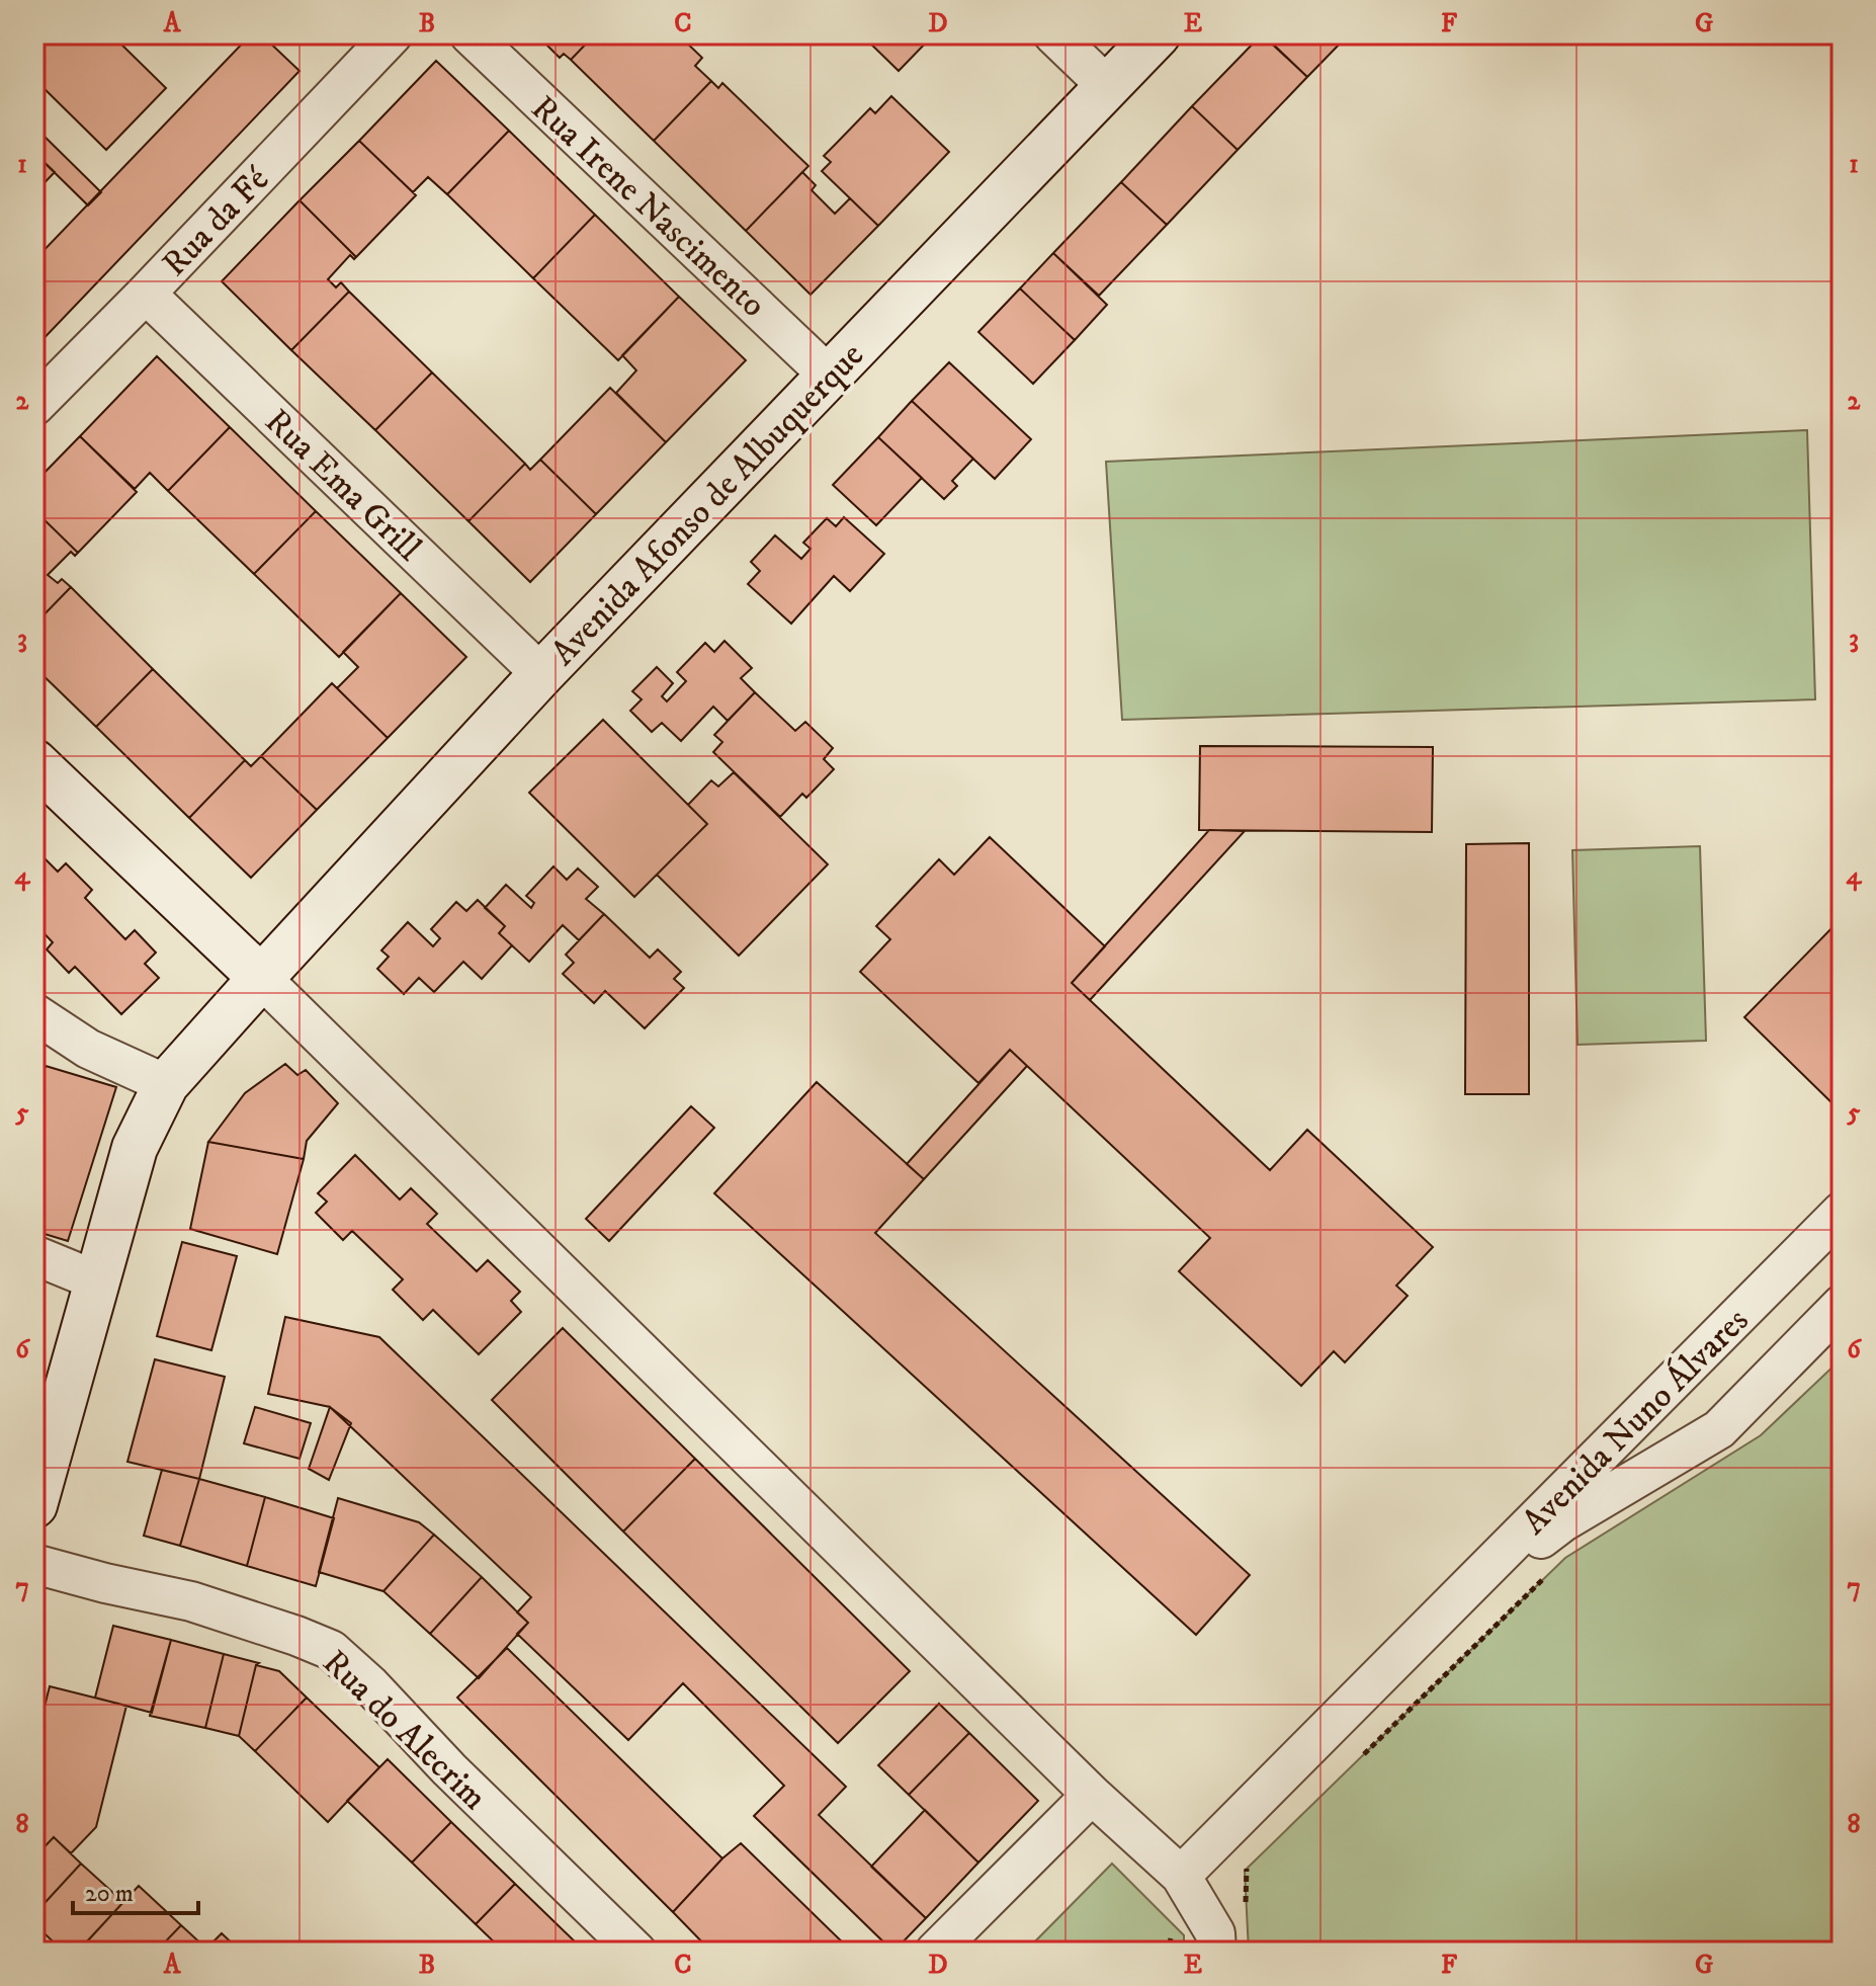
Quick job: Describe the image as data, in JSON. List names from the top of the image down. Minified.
{"streets":{"street":["Rua Irene Nascimento","Rua da Fé","Rua Ema Grill","Avenida Afonso de Albuquerque","Avenida Nuno Álvares","Rua do Alecrim"]},"crossings":[["Rua Irene Nascimento","Avenida Afonso de Albuquerque"],["Rua da Fé","Rua Ema Grill"],["Rua Ema Grill","Avenida Afonso de Albuquerque"]],"scale_bar":"20 m","grid":{"columns":["A","B","C","D","E","F","G"],"rows":["1","2","3","4","5","6","7","8"]}}
